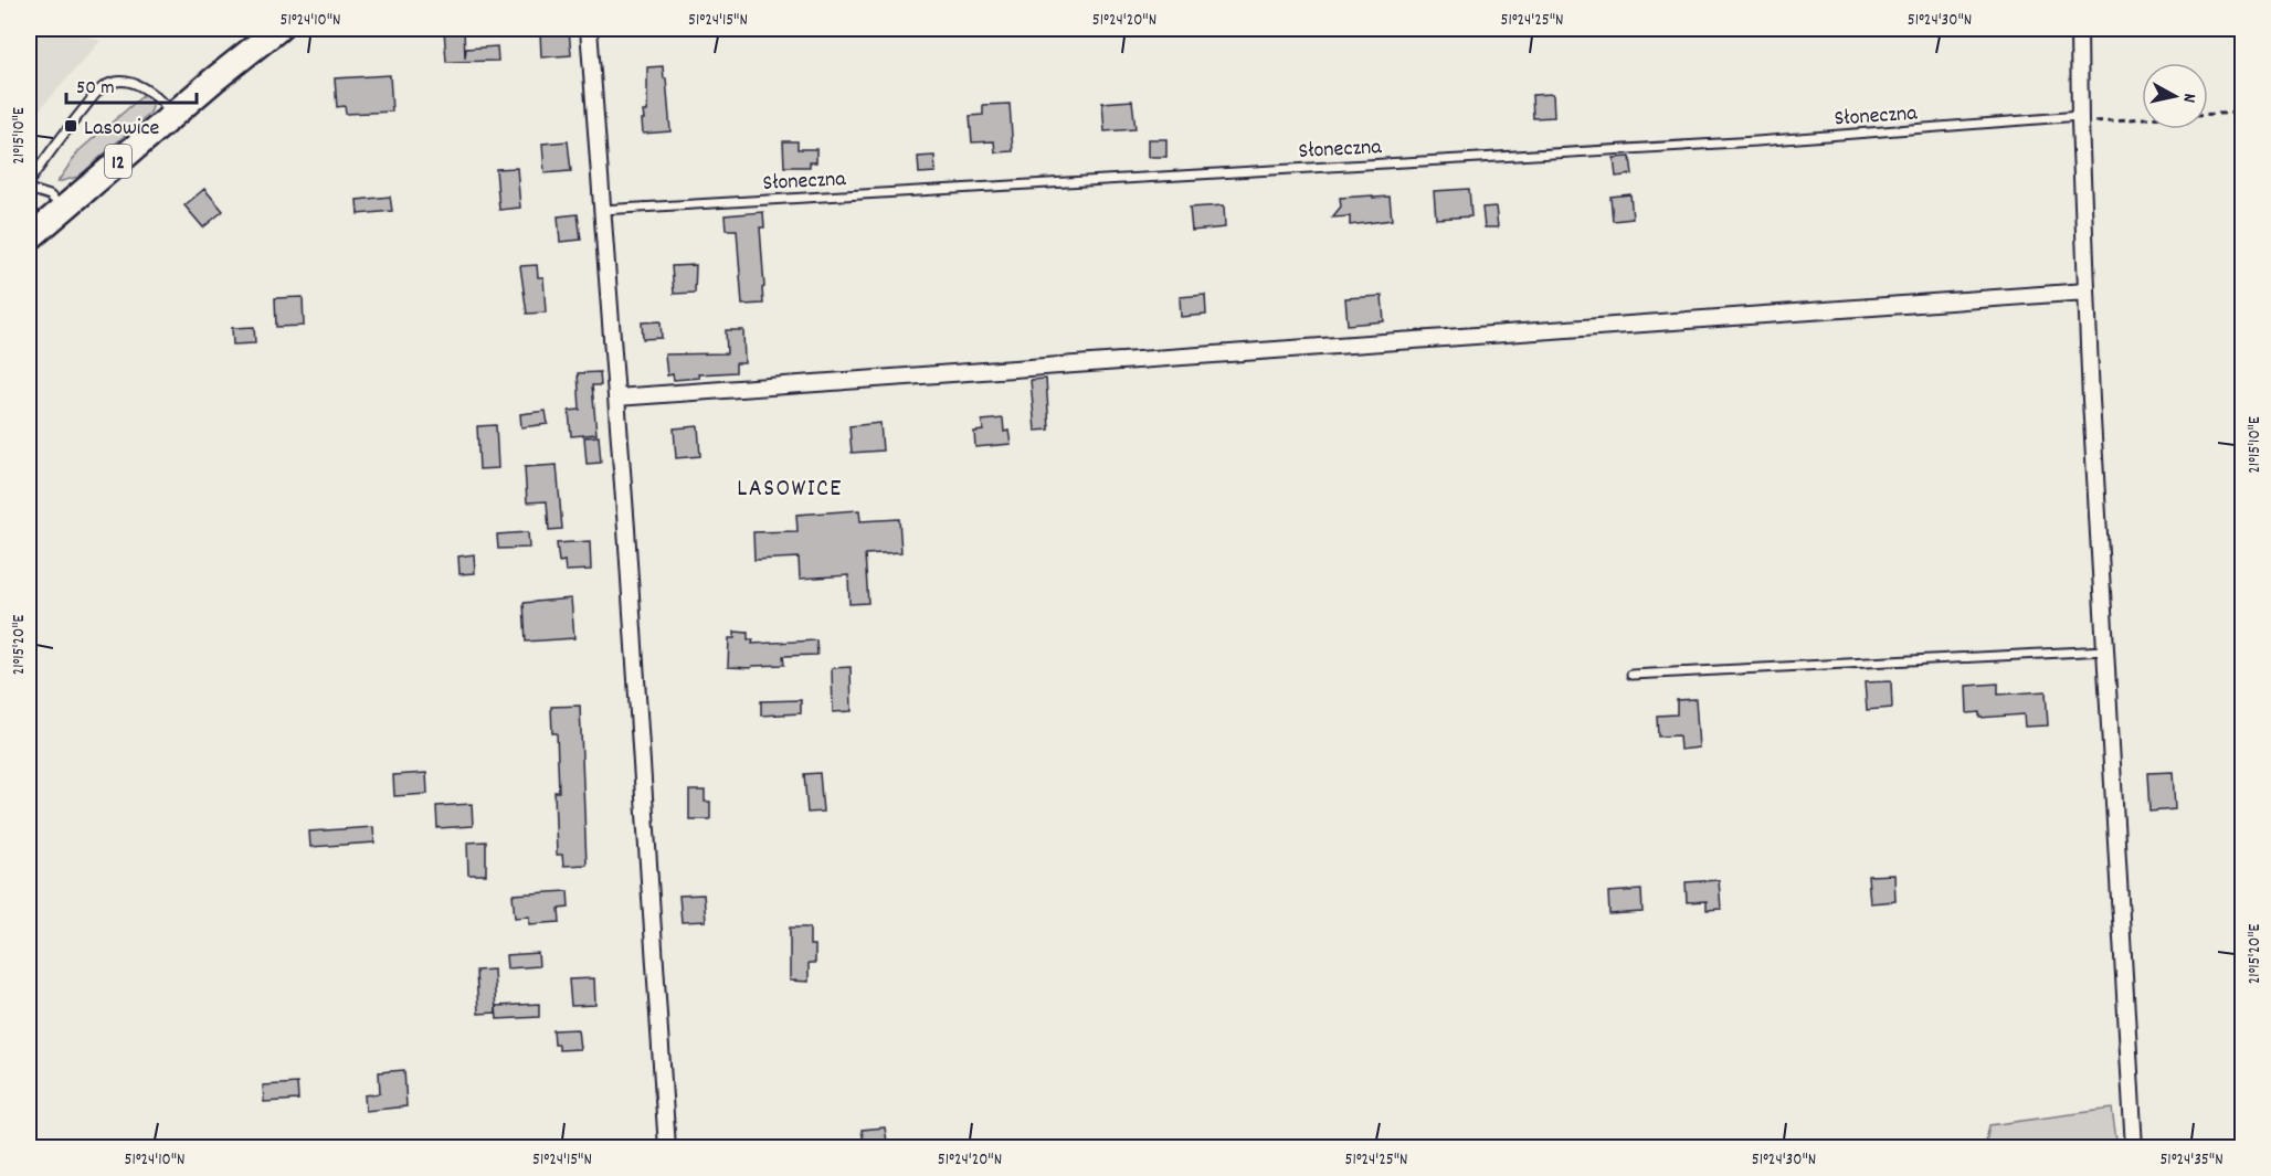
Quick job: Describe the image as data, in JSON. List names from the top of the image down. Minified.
{"streets":{"main road":["12"],"lane":["Słoneczna"]},"districts":["LASOWICE"],"places":{"transit":["Lasowice"]},"scale_bar":"50 m","north":"right","coordinates":["51°24'10\"N","51°24'15\"N","51°24'20\"N","51°24'25\"N","51°24'30\"N","21°15'10\"E","21°15'20\"E","51°24'35\"N"]}
